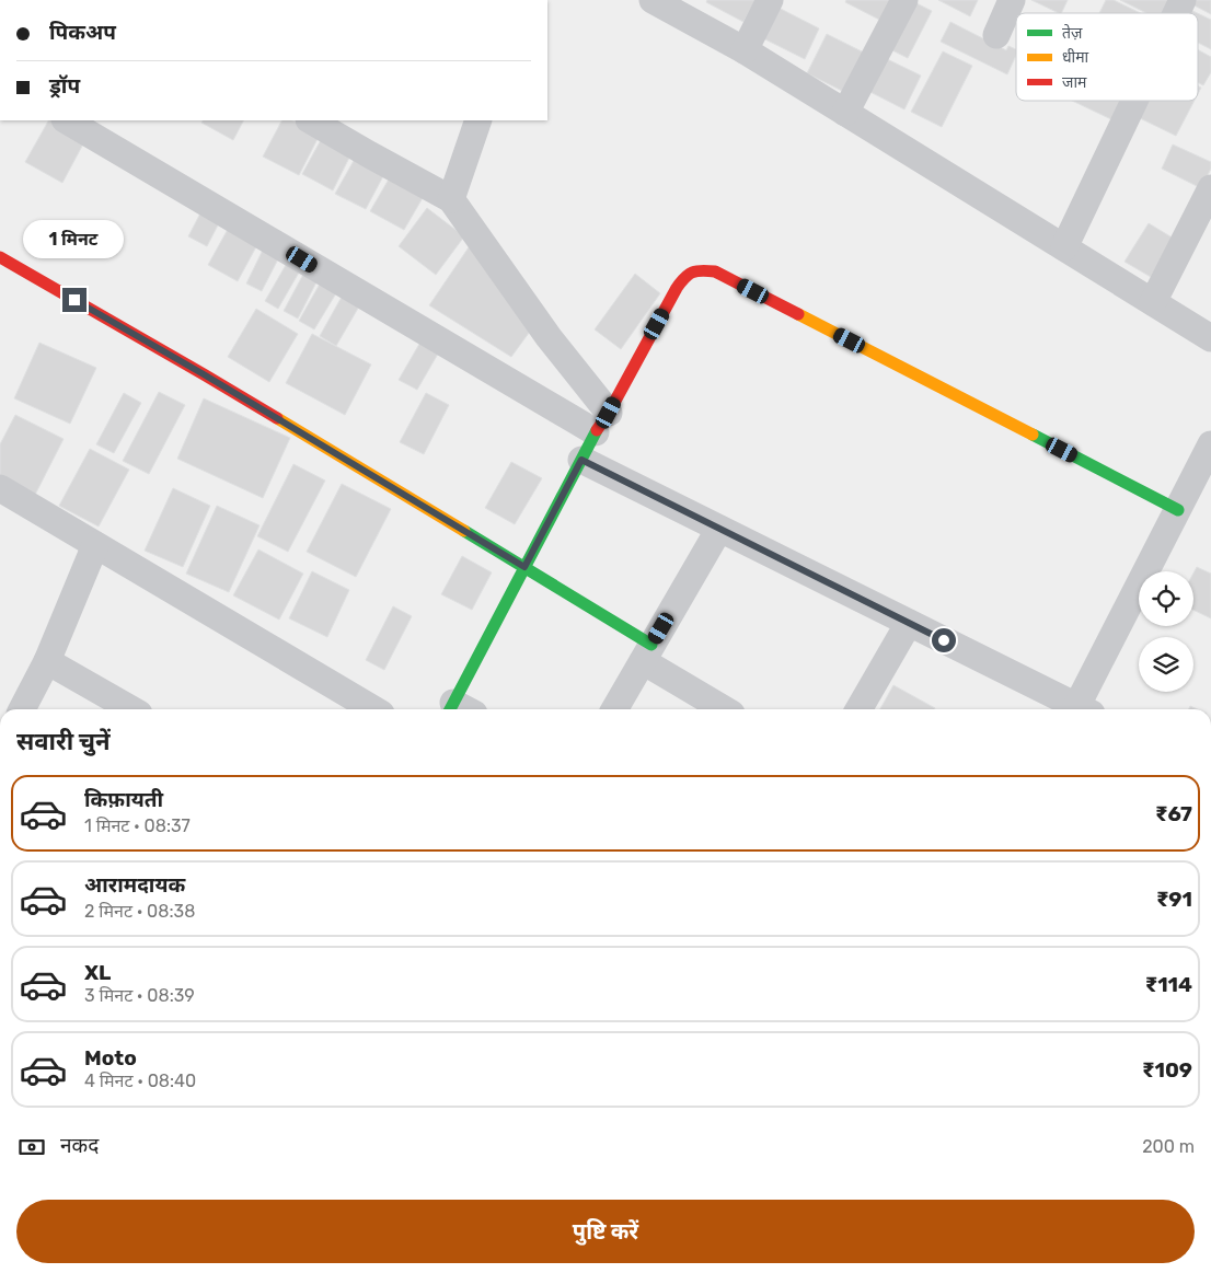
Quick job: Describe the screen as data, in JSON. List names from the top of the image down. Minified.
{"legend":["तेज़","धीमा","जाम"],"page":{"banner":["पिकअप","ड्रॉप"],"bubble":"1 मिनट","heading":"सवारी चुनें","list":[{"name":"किफ़ायती","note":"1 मिनट · 08:37","value":"₹67"},{"name":"आरामदायक","note":"2 मिनट · 08:38","value":"₹91"},{"name":"XL","note":"3 मिनट · 08:39","value":"₹114"},{"name":"Moto","note":"4 मिनट · 08:40","value":"₹109"}],"pay":["नकद","200 m"],"buttons":"पुष्टि करें"}}
